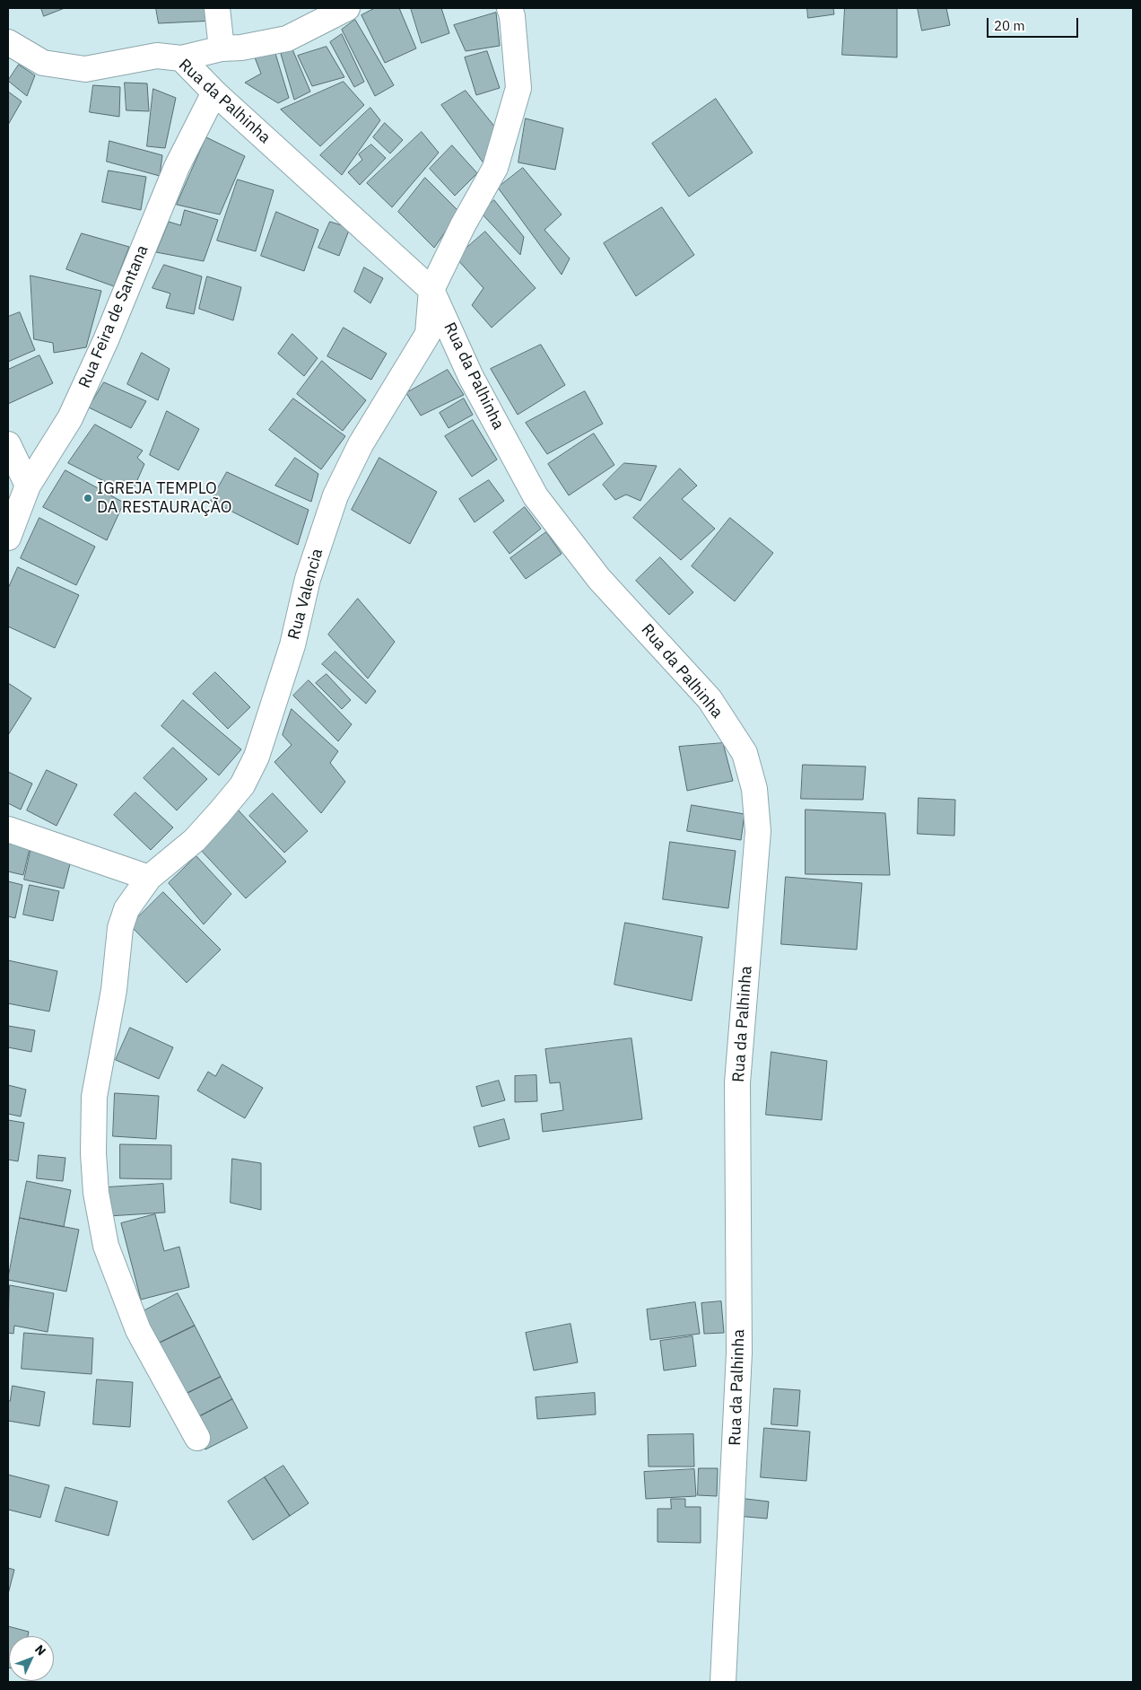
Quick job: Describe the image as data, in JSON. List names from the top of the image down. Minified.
{"streets":{"street":["Rua da Palhinha","Rua Feira de Santana","Rua Valencia"]},"crossings":[["Rua da Palhinha","Rua Feira de Santana"],["Rua da Palhinha","Rua Valencia"]],"places":["IGREJA TEMPLO DA RESTAURAÇÃO"],"scale_bar":"20 m","north":"top right"}
